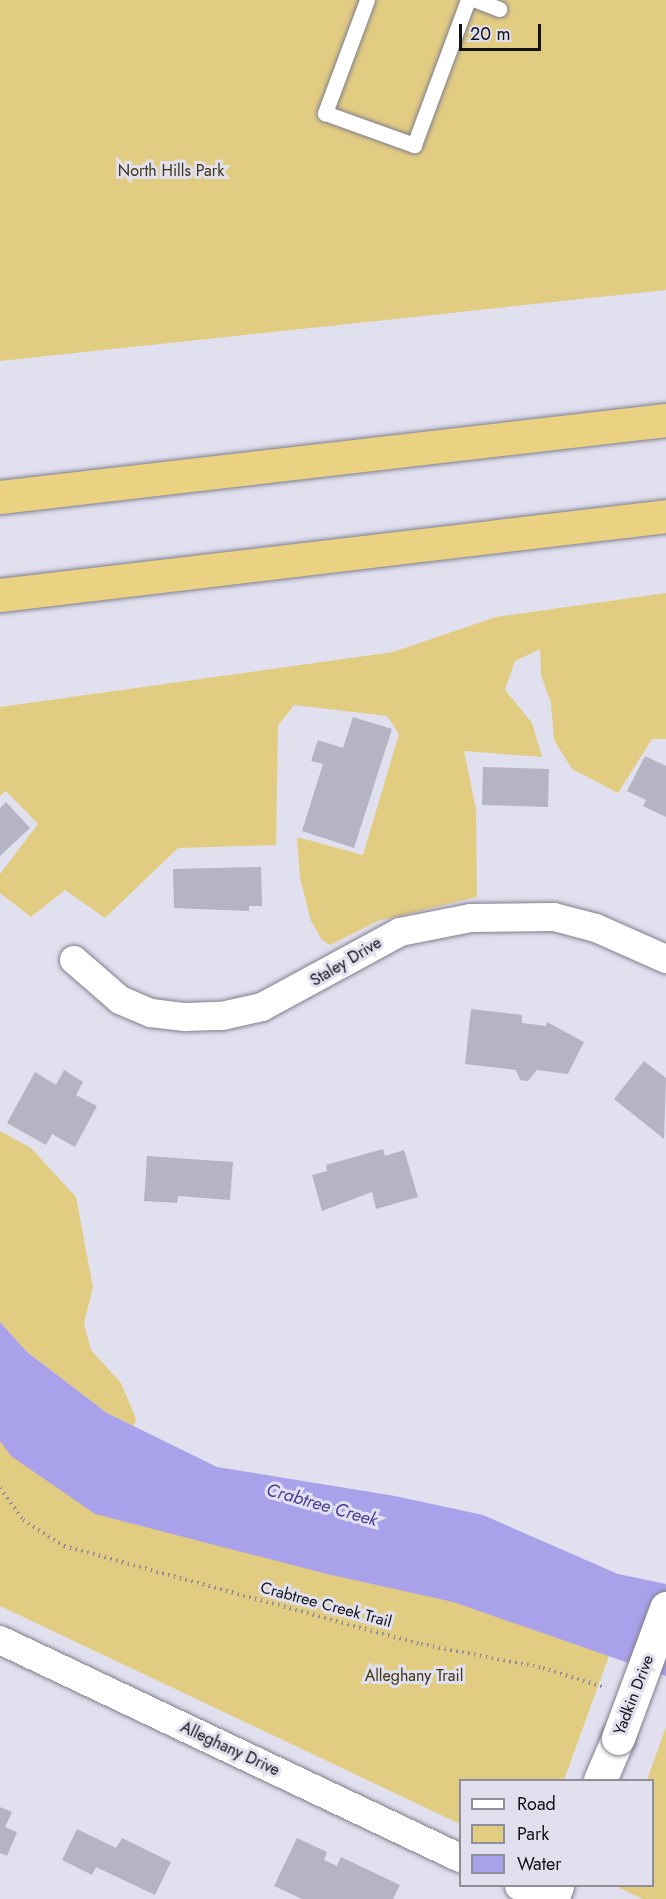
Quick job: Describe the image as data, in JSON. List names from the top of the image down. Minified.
{"streets":{"street":["Staley Drive","Yadkin Drive","Alleghany Drive"],"path":["Crabtree Creek Trail"]},"water":["Crabtree Creek"],"parks":["North Hills Park","Alleghany Trail"],"legend":["Road","Park","Water"],"scale_bar":"20 m"}
